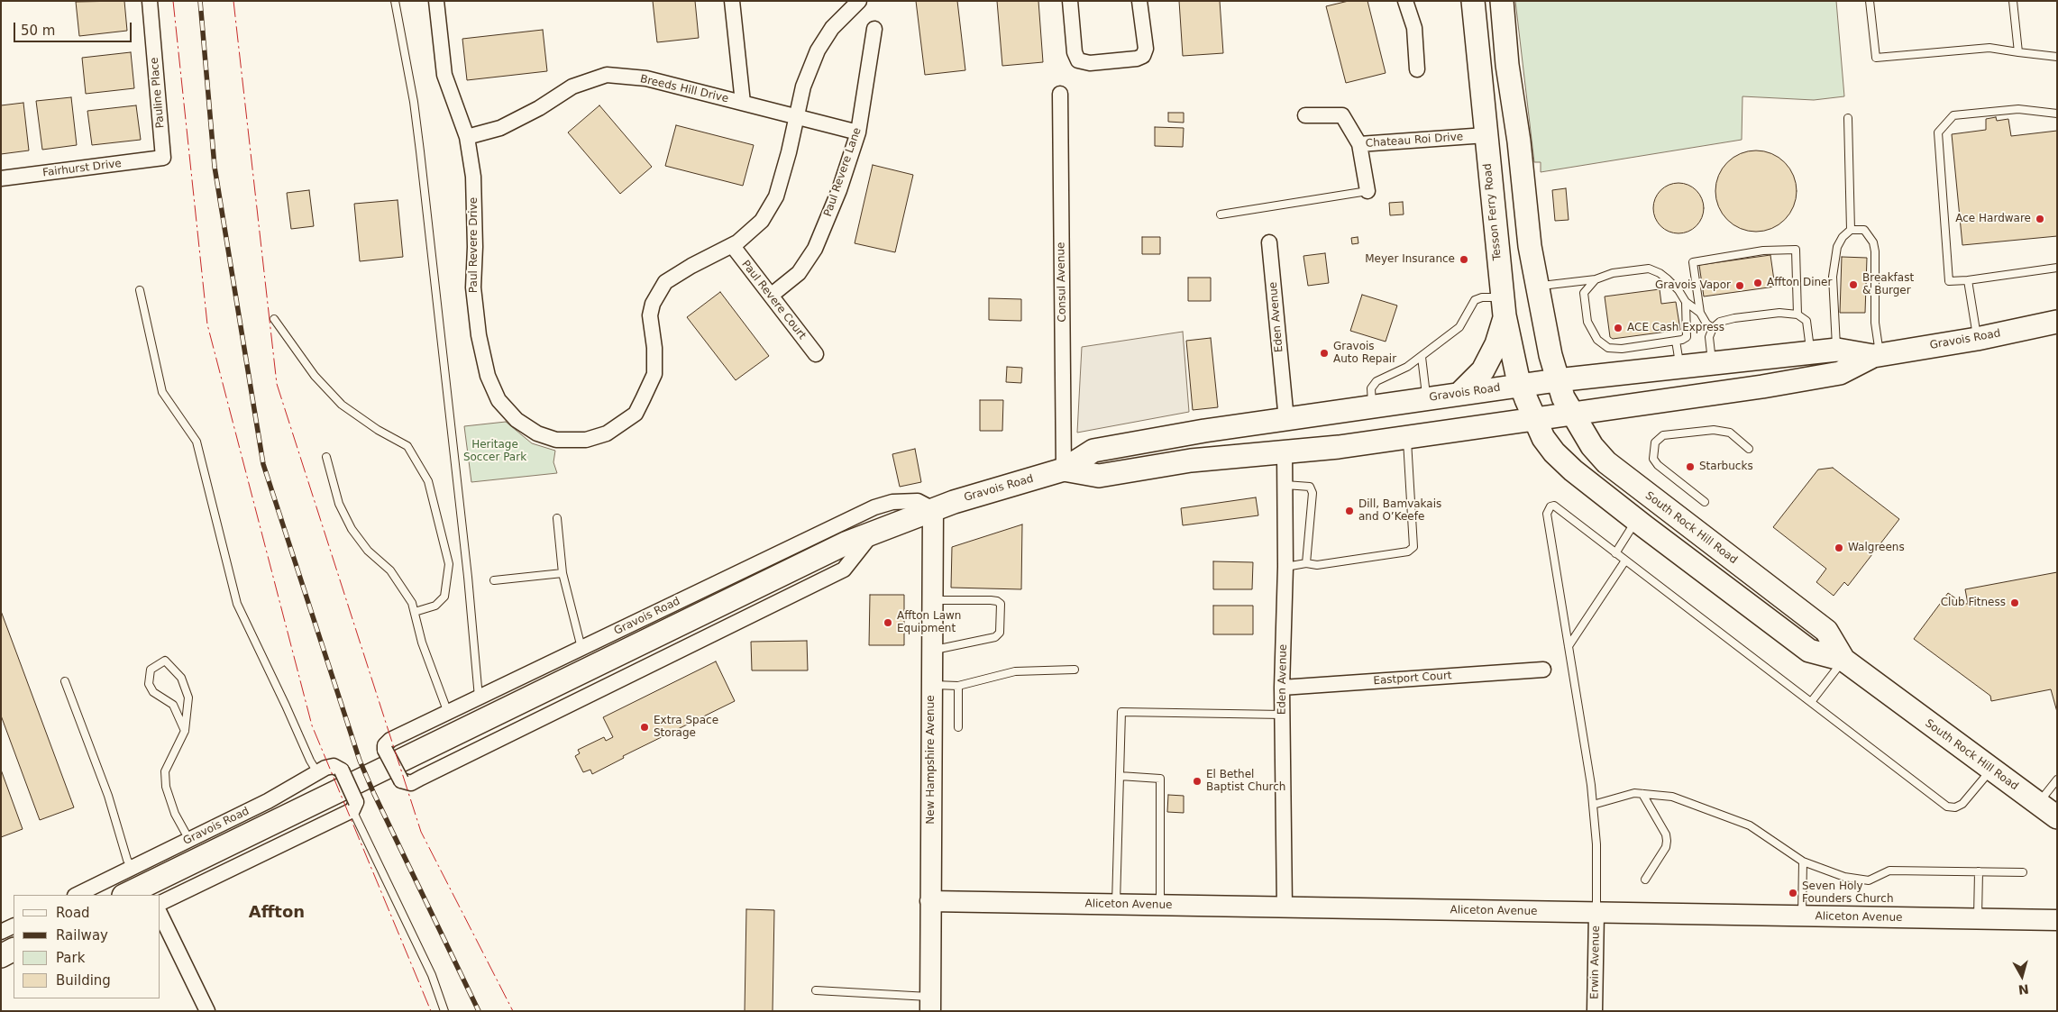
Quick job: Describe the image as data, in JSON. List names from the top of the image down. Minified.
{"streets":{"main road":["Tesson Ferry Road","Gravois Road","South Rock Hill Road"],"street":["Breeds Hill Drive","Pauline Place","Chateau Roi Drive","Fairhurst Drive","Paul Revere Lane","Paul Revere Drive","Consul Avenue","Paul Revere Court","Eden Avenue","Eastport Court","New Hampshire Avenue","Aliceton Avenue","Erwin Avenue"]},"crossings":[["Breeds Hill Drive","Paul Revere Lane"],["Breeds Hill Drive","Paul Revere Drive"],["Pauline Place","Fairhurst Drive"],["Chateau Roi Drive","Tesson Ferry Road"],["Paul Revere Lane","Paul Revere Court"],["Tesson Ferry Road","Gravois Road"],["Tesson Ferry Road","South Rock Hill Road"],["Paul Revere Drive","Paul Revere Court"],["Consul Avenue","Gravois Road"],["Eden Avenue","Gravois Road"],["Eden Avenue","Eastport Court"],["Eden Avenue","Aliceton Avenue"],["Gravois Road","South Rock Hill Road"],["Gravois Road","New Hampshire Avenue"],["New Hampshire Avenue","Aliceton Avenue"],["Aliceton Avenue","Erwin Avenue"]],"districts":["Affton"],"parks":["Heritage Soccer Park"],"places":["Ace Hardware","Meyer Insurance","Affton Diner","Breakfast & Burger","Gravois Vapor","ACE Cash Express","Gravois Auto Repair","Starbucks","Dill, Bamvakais and O’Keefe","Walgreens","Club Fitness","Affton Lawn Equipment","Extra Space Storage","El Bethel Baptist Church","Seven Holy Founders Church"],"legend":["Road","Railway","Park","Building"],"scale_bar":"50 m","north":"bottom"}
